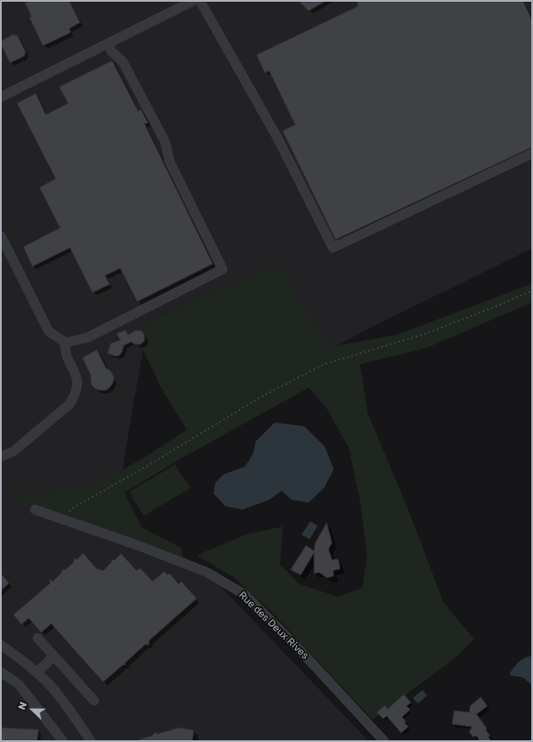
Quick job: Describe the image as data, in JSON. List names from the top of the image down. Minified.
{"streets":{"street":["Rue des Deux Rives"]},"north":"left"}
